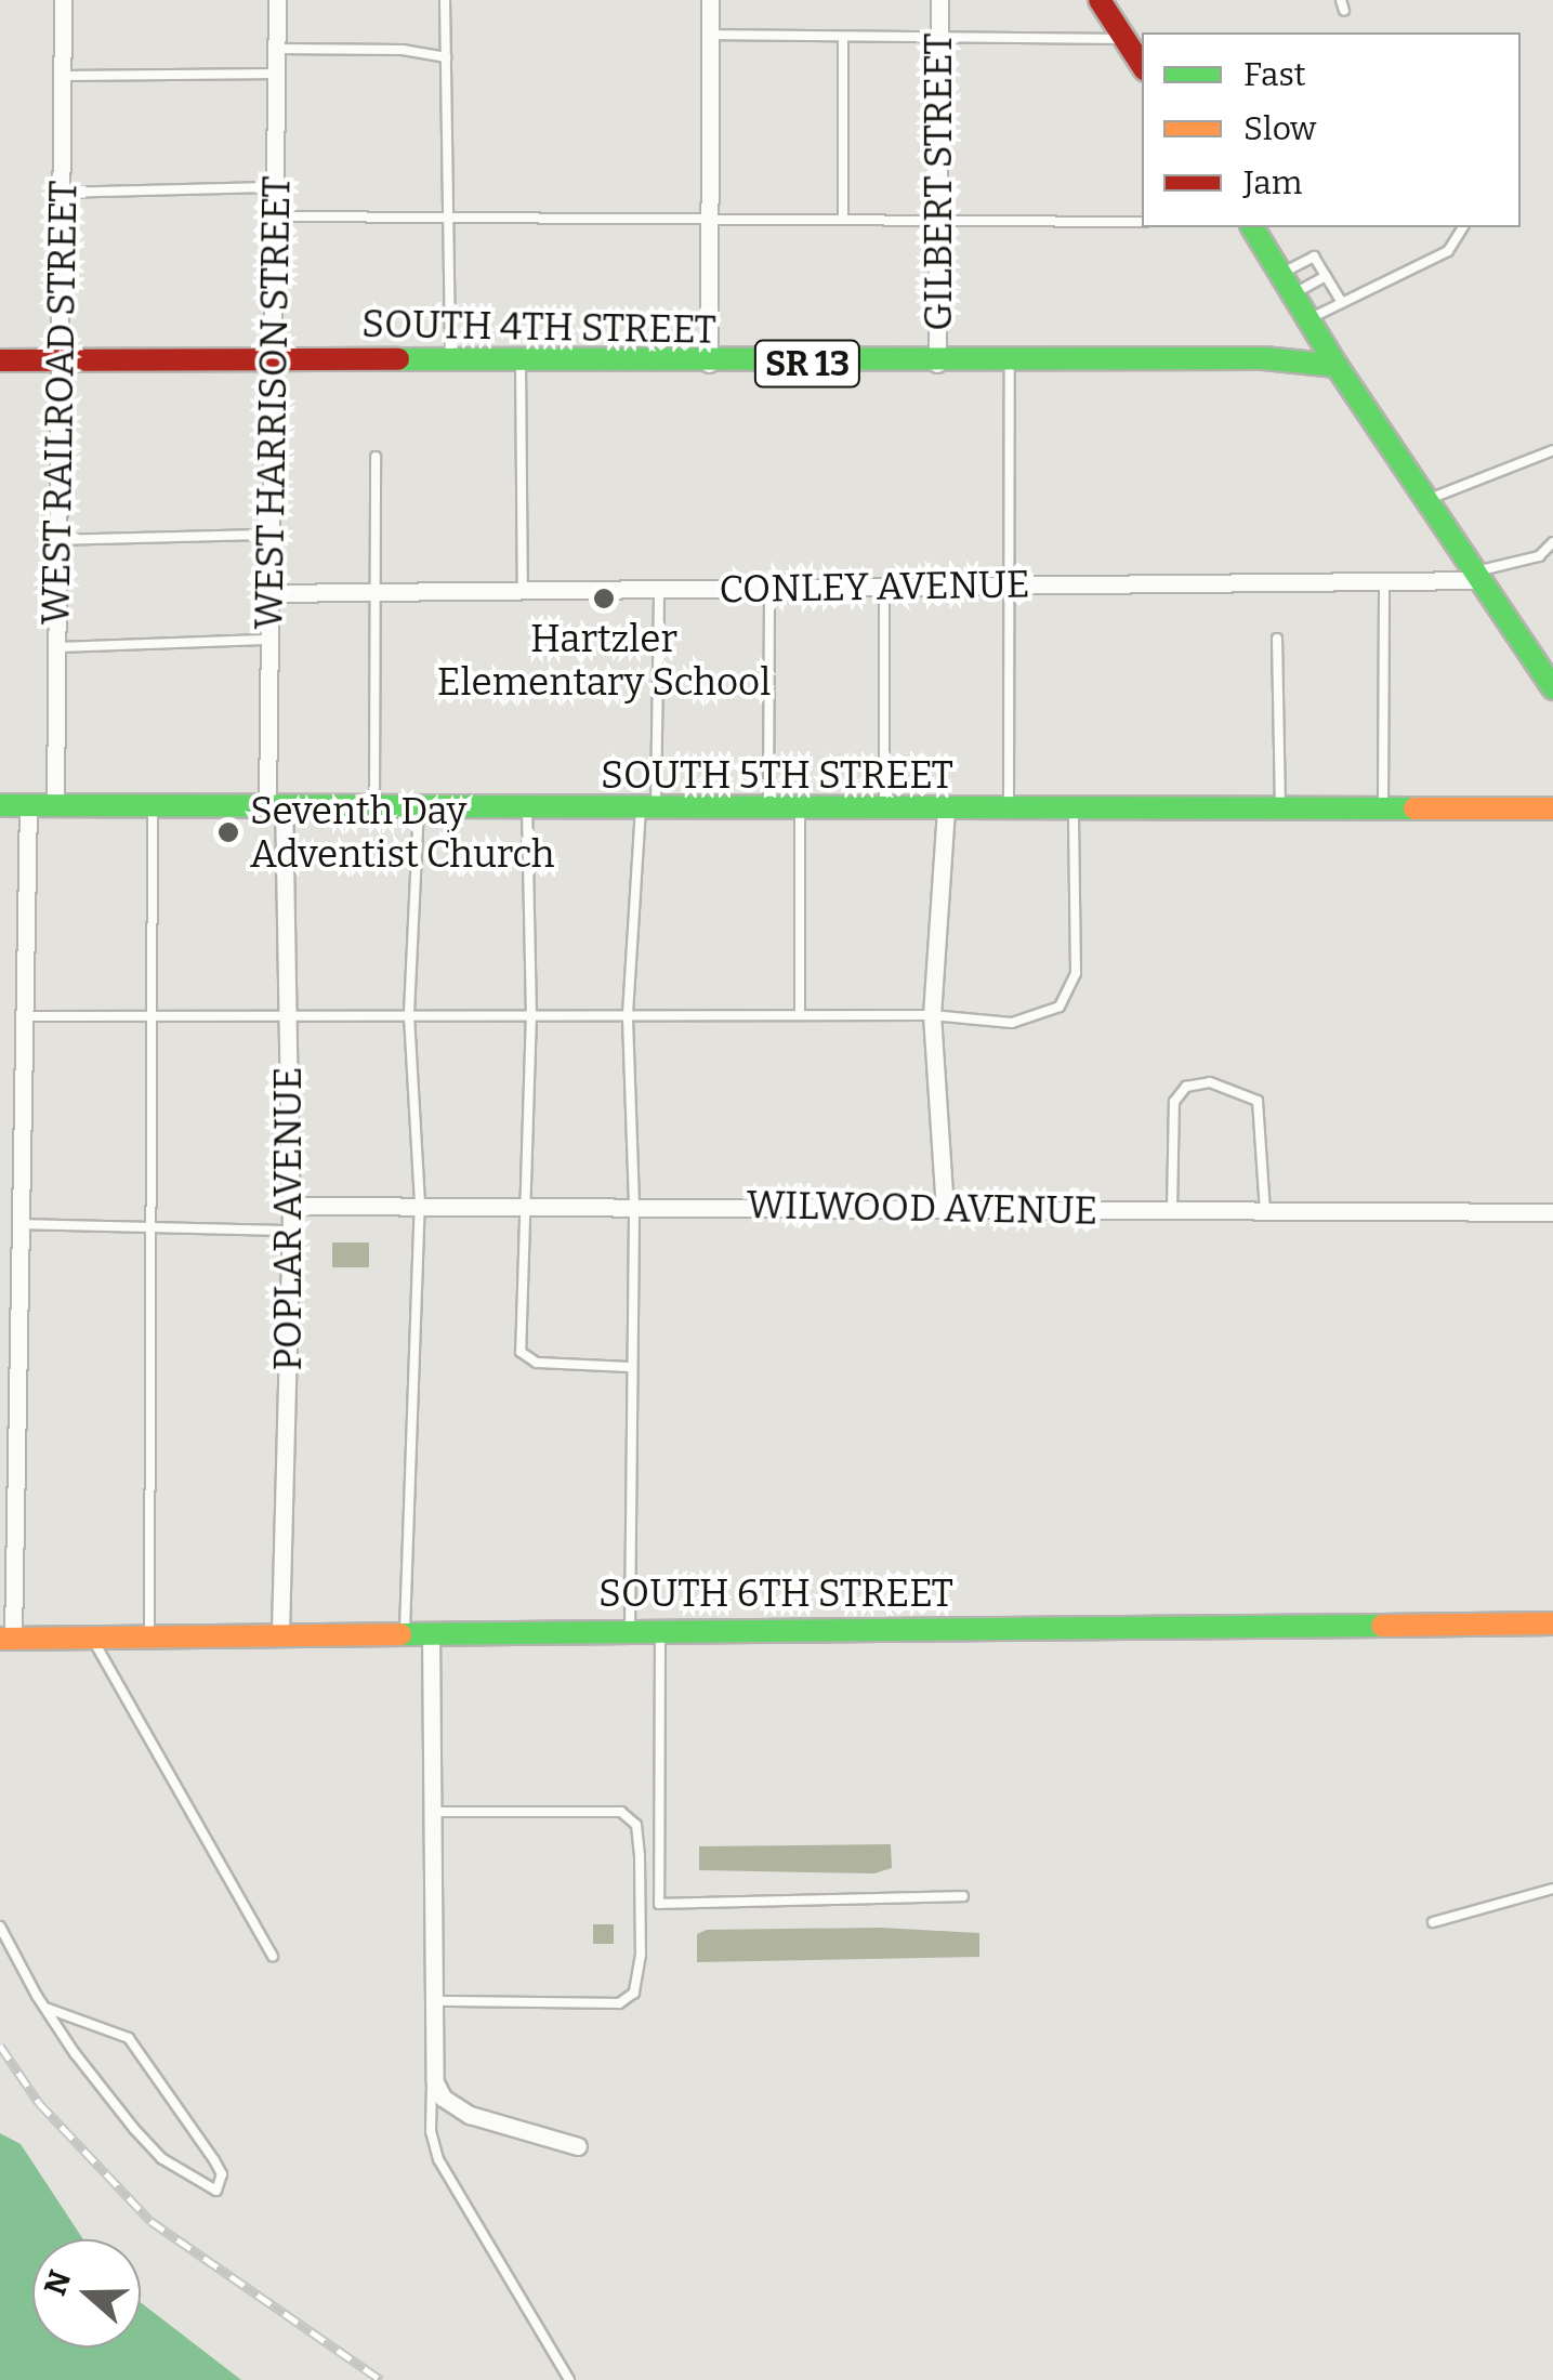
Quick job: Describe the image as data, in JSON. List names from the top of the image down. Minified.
{"streets":{"street":["GILBERT STREET","SOUTH 4TH STREET","SR 13","WEST RAILROAD STREET","WEST HARRISON STREET","CONLEY AVENUE","SOUTH 5TH STREET","WILWOOD AVENUE","POPLAR AVENUE","SOUTH 6TH STREET"]},"crossings":[["GILBERT STREET","SOUTH 4TH STREET"],["SOUTH 4TH STREET","WEST RAILROAD STREET"],["SOUTH 4TH STREET","WEST HARRISON STREET"],["WEST RAILROAD STREET","SOUTH 5TH STREET"],["WEST HARRISON STREET","CONLEY AVENUE"],["WEST HARRISON STREET","SOUTH 5TH STREET"],["WEST HARRISON STREET","POPLAR AVENUE"],["SOUTH 5TH STREET","POPLAR AVENUE"],["WILWOOD AVENUE","POPLAR AVENUE"],["POPLAR AVENUE","SOUTH 6TH STREET"]],"places":["Hartzler Elementary School","Seventh Day Adventist Church"],"legend":["Fast","Slow","Jam"],"north":"left"}
